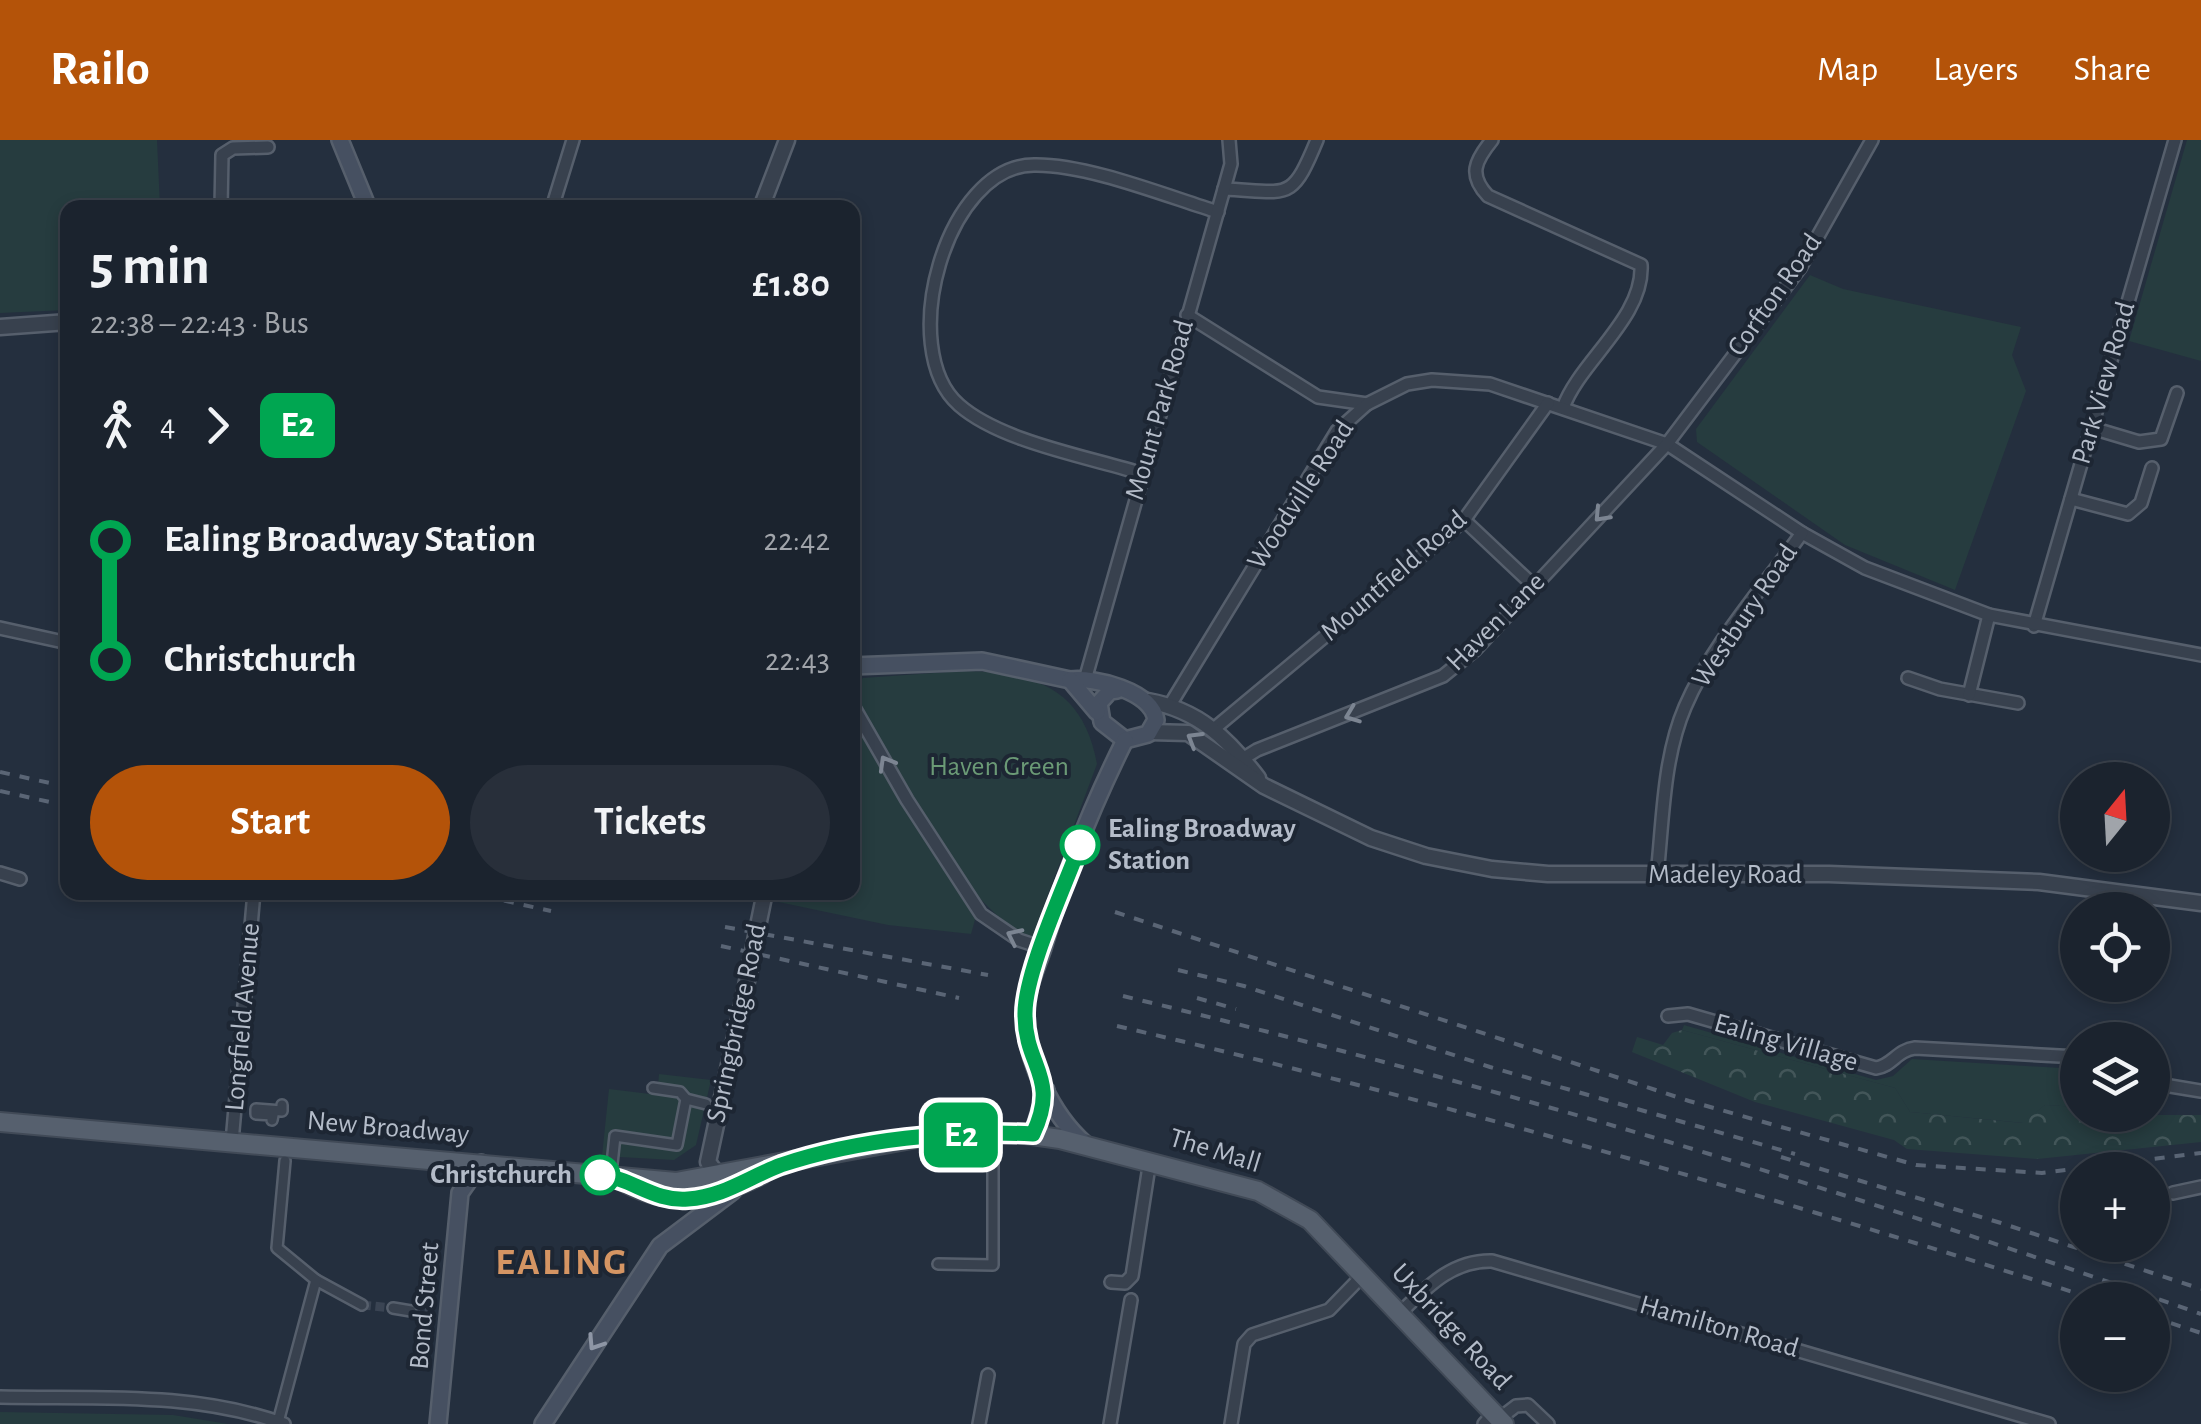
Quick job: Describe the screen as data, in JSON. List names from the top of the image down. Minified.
{"streets":{"main road":["New Broadway","The Mall","Bond Street","Uxbridge Road"],"street":["Corfton Road","Park View Road","Mount Park Road","Woodville Road","Mountfield Road","Westbury Road","Haven Lane","Madeley Road","Longfield Avenue","Springbridge Road","Ealing Village","Hamilton Road"]},"crossings":[["Corfton Road","Woodville Road"],["Corfton Road","Haven Lane"],["Park View Road","Woodville Road"],["Woodville Road","Mountfield Road"],["Woodville Road","Westbury Road"],["Woodville Road","Haven Lane"],["Woodville Road","Madeley Road"],["Mountfield Road","Madeley Road"],["Westbury Road","Madeley Road"],["Haven Lane","Madeley Road"],["Longfield Avenue","New Broadway"],["Springbridge Road","New Broadway"],["New Broadway","The Mall"],["New Broadway","Bond Street"],["The Mall","Uxbridge Road"],["Uxbridge Road","Hamilton Road"]],"one_way":["Haven Lane"],"districts":["EALING"],"parks":["Haven Green"],"places":["Ealing Broadway Station","Christchurch"],"lines":["bus line E2"],"north":"top","page":{"header":"Railo","nav":["Map","Layers","Share"],"on_map":"E2","heading":["5 min","22:38 – 22:43 · Bus","£1.80"],"legs":["4","E2"],"list":[{"name":"Ealing Broadway Station","value":"22:42"},{"name":"Christchurch","value":"22:43"}],"buttons":["Start","Tickets"],"map_buttons":["+","−"]}}
